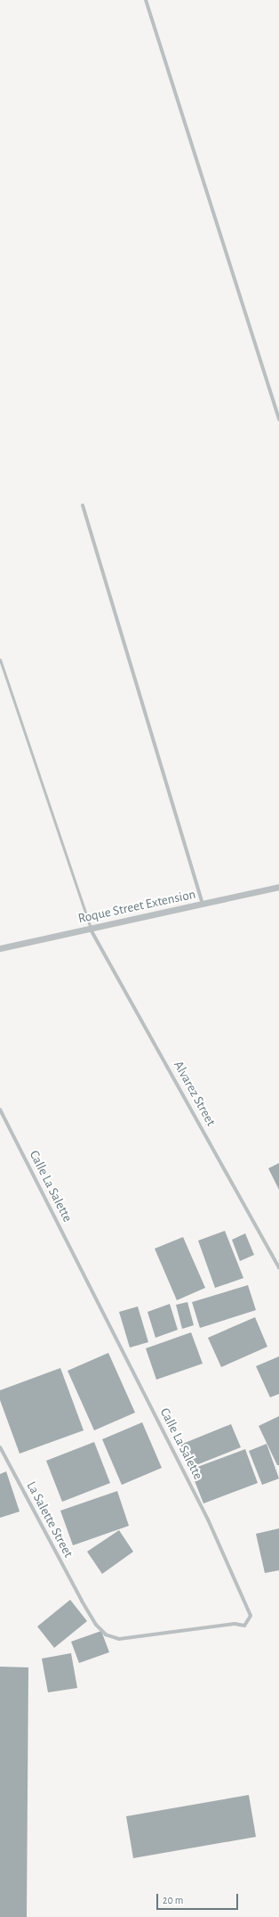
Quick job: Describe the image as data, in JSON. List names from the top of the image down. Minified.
{"streets":{"street":["Roque Street Extension","Alvarez Street","Calle La Salette","La Salette Street"]},"crossings":[["Roque Street Extension","Alvarez Street"],["Calle La Salette","La Salette Street"]],"scale_bar":"20 m"}
